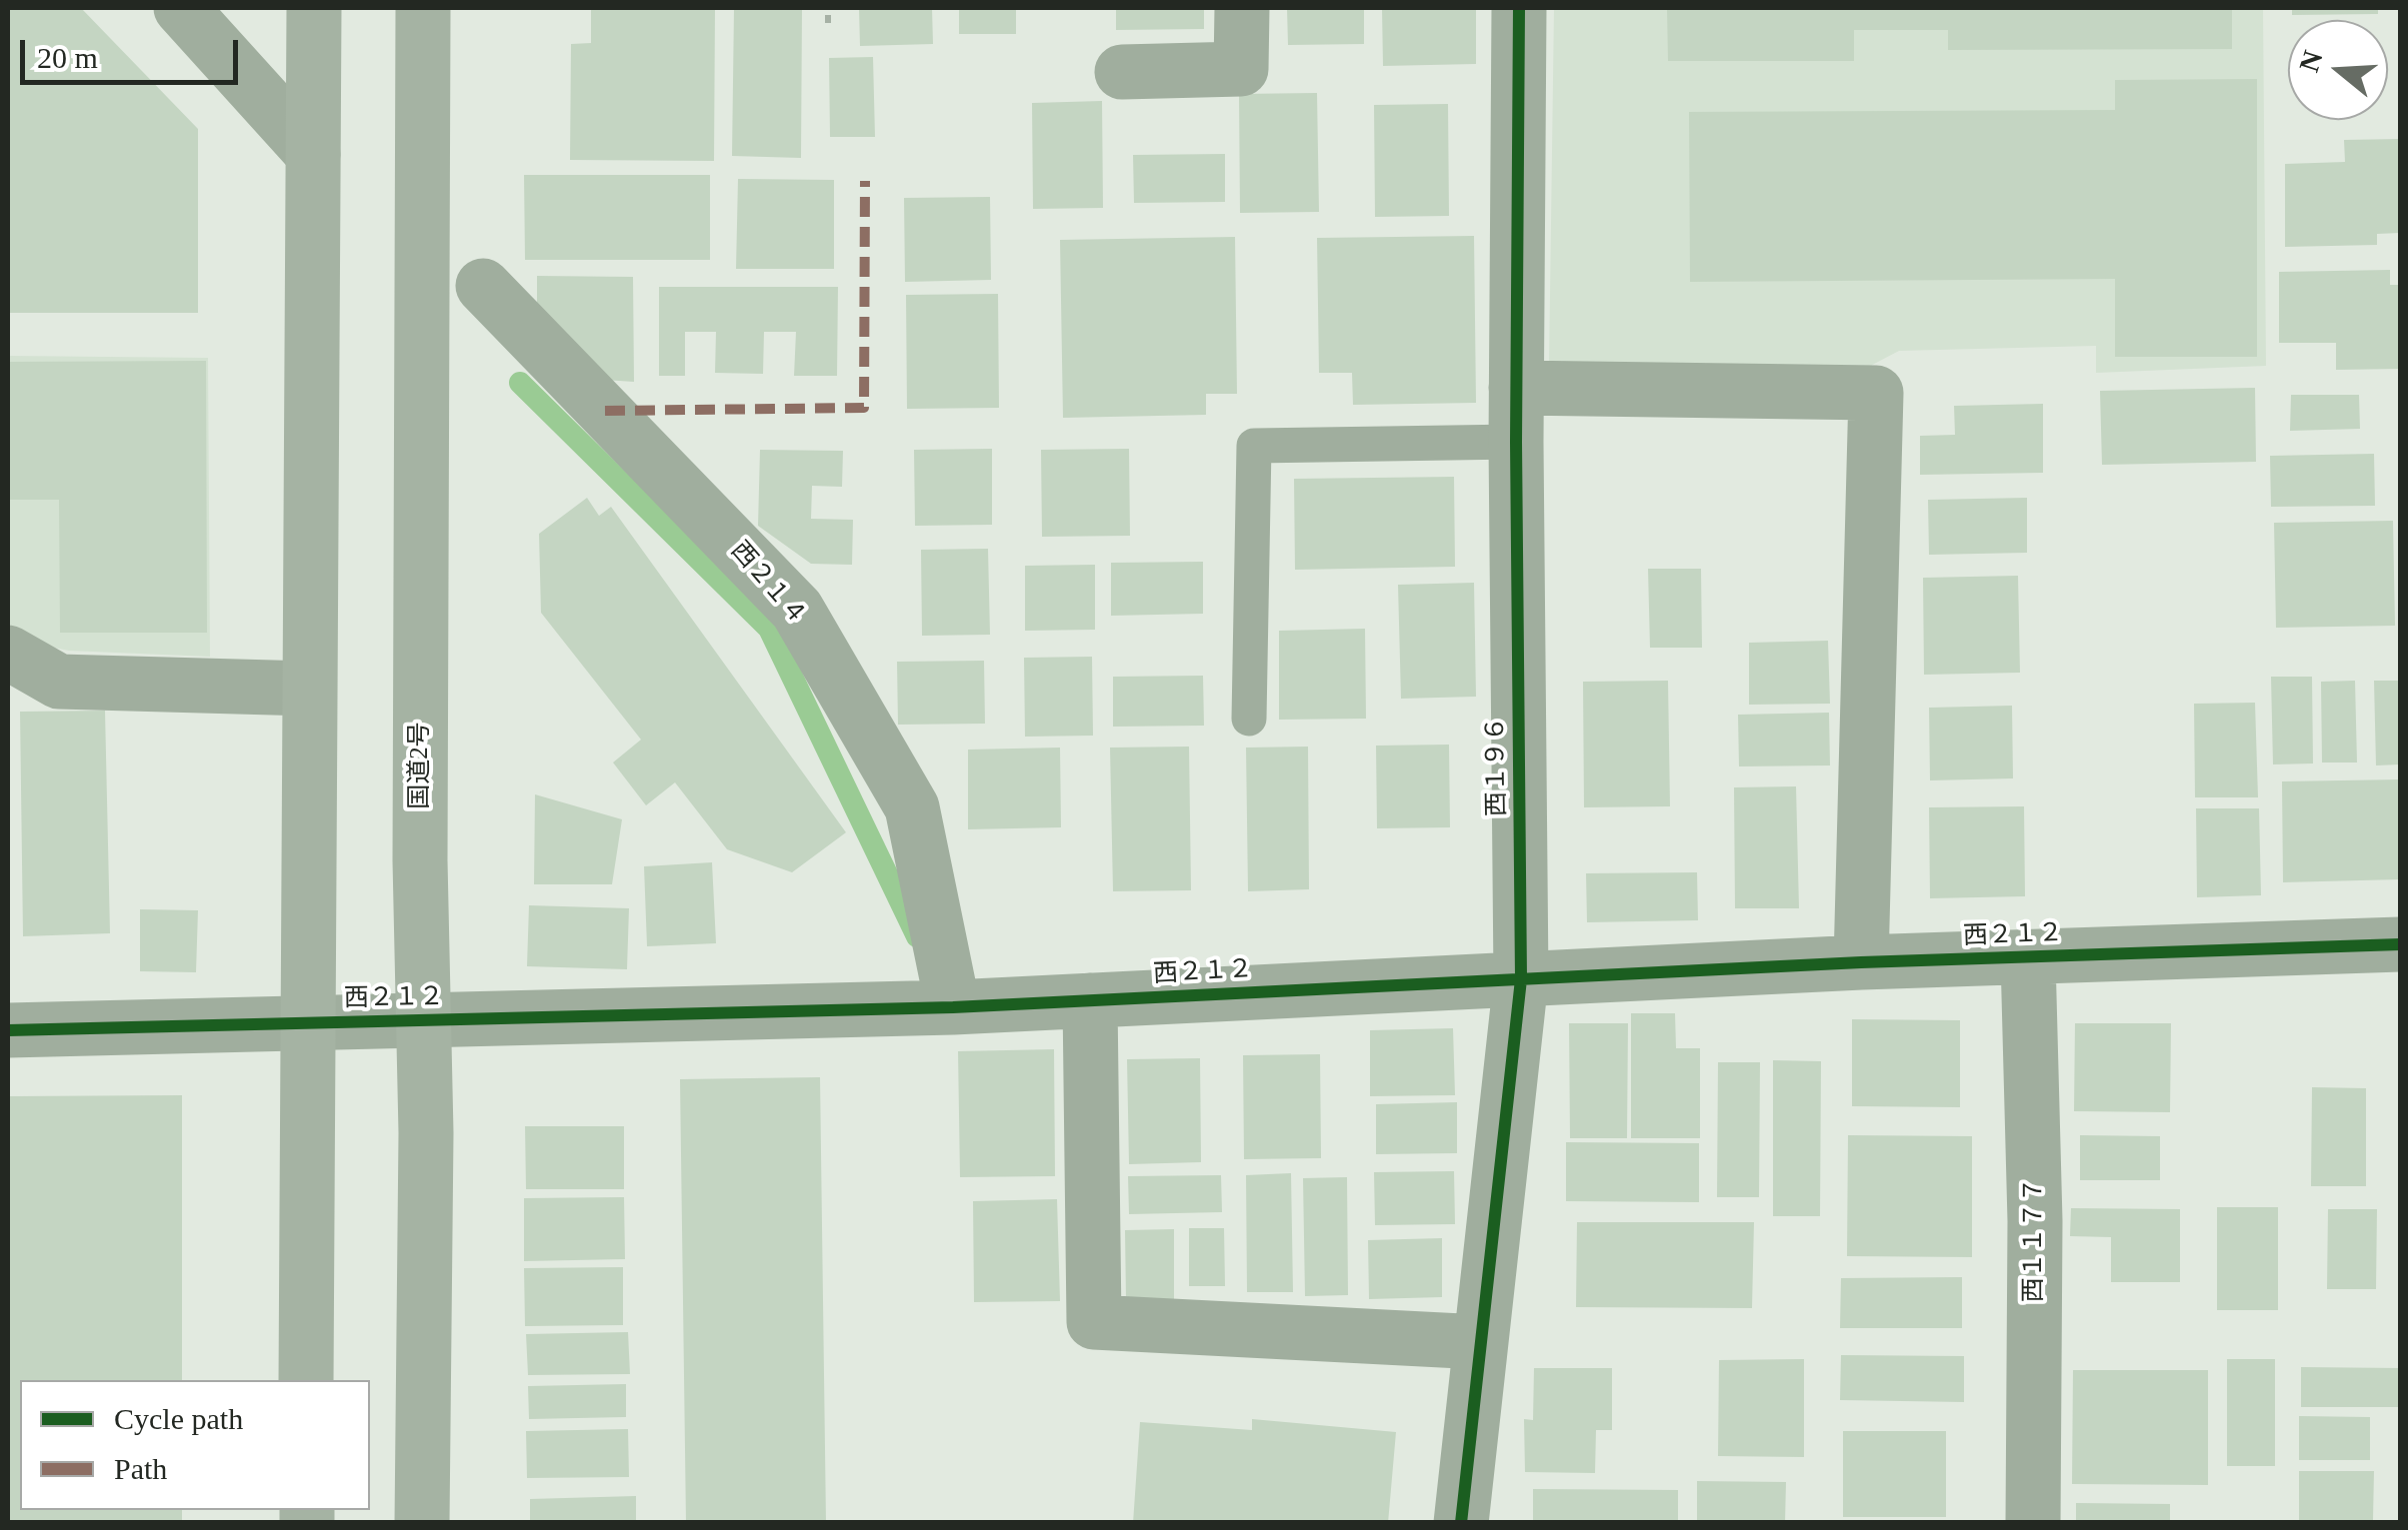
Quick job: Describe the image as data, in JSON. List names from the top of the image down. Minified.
{"streets":{"highway":["国道2号"],"street":["西２１４","西１９６","西２１２","西１１７７"]},"crossings":[["西２１４","西２１２"],["国道2号","西２１２"],["西１９６","西２１２"],["西２１２","西１１７７"]],"legend":["Cycle path","Path"],"scale_bar":"20 m","north":"left"}
